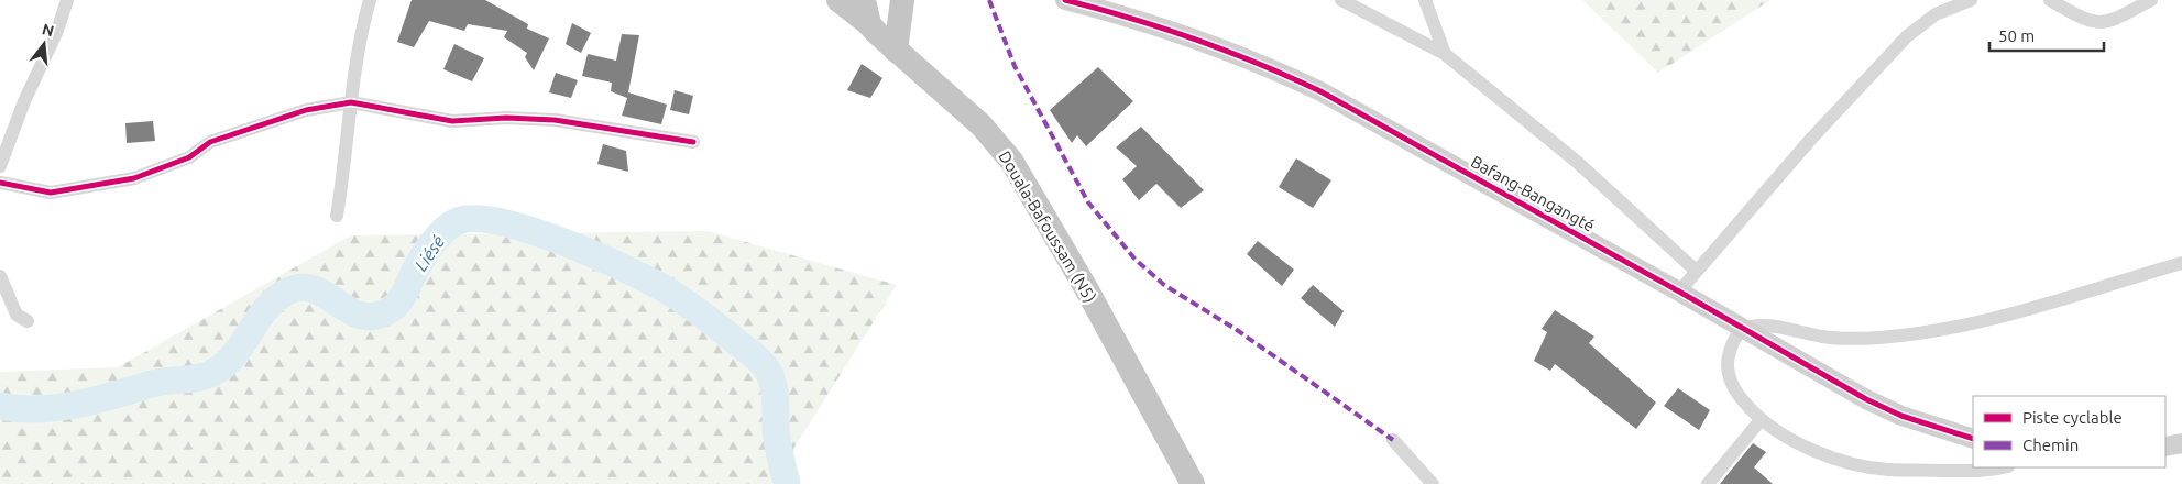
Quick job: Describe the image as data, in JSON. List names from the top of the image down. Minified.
{"streets":{"highway":["Douala-Bafoussam (N5)"],"street":["Bafang-Bangangté"]},"water":["Liésé"],"legend":["Piste cyclable","Chemin"],"scale_bar":"50 m","north":"top"}
